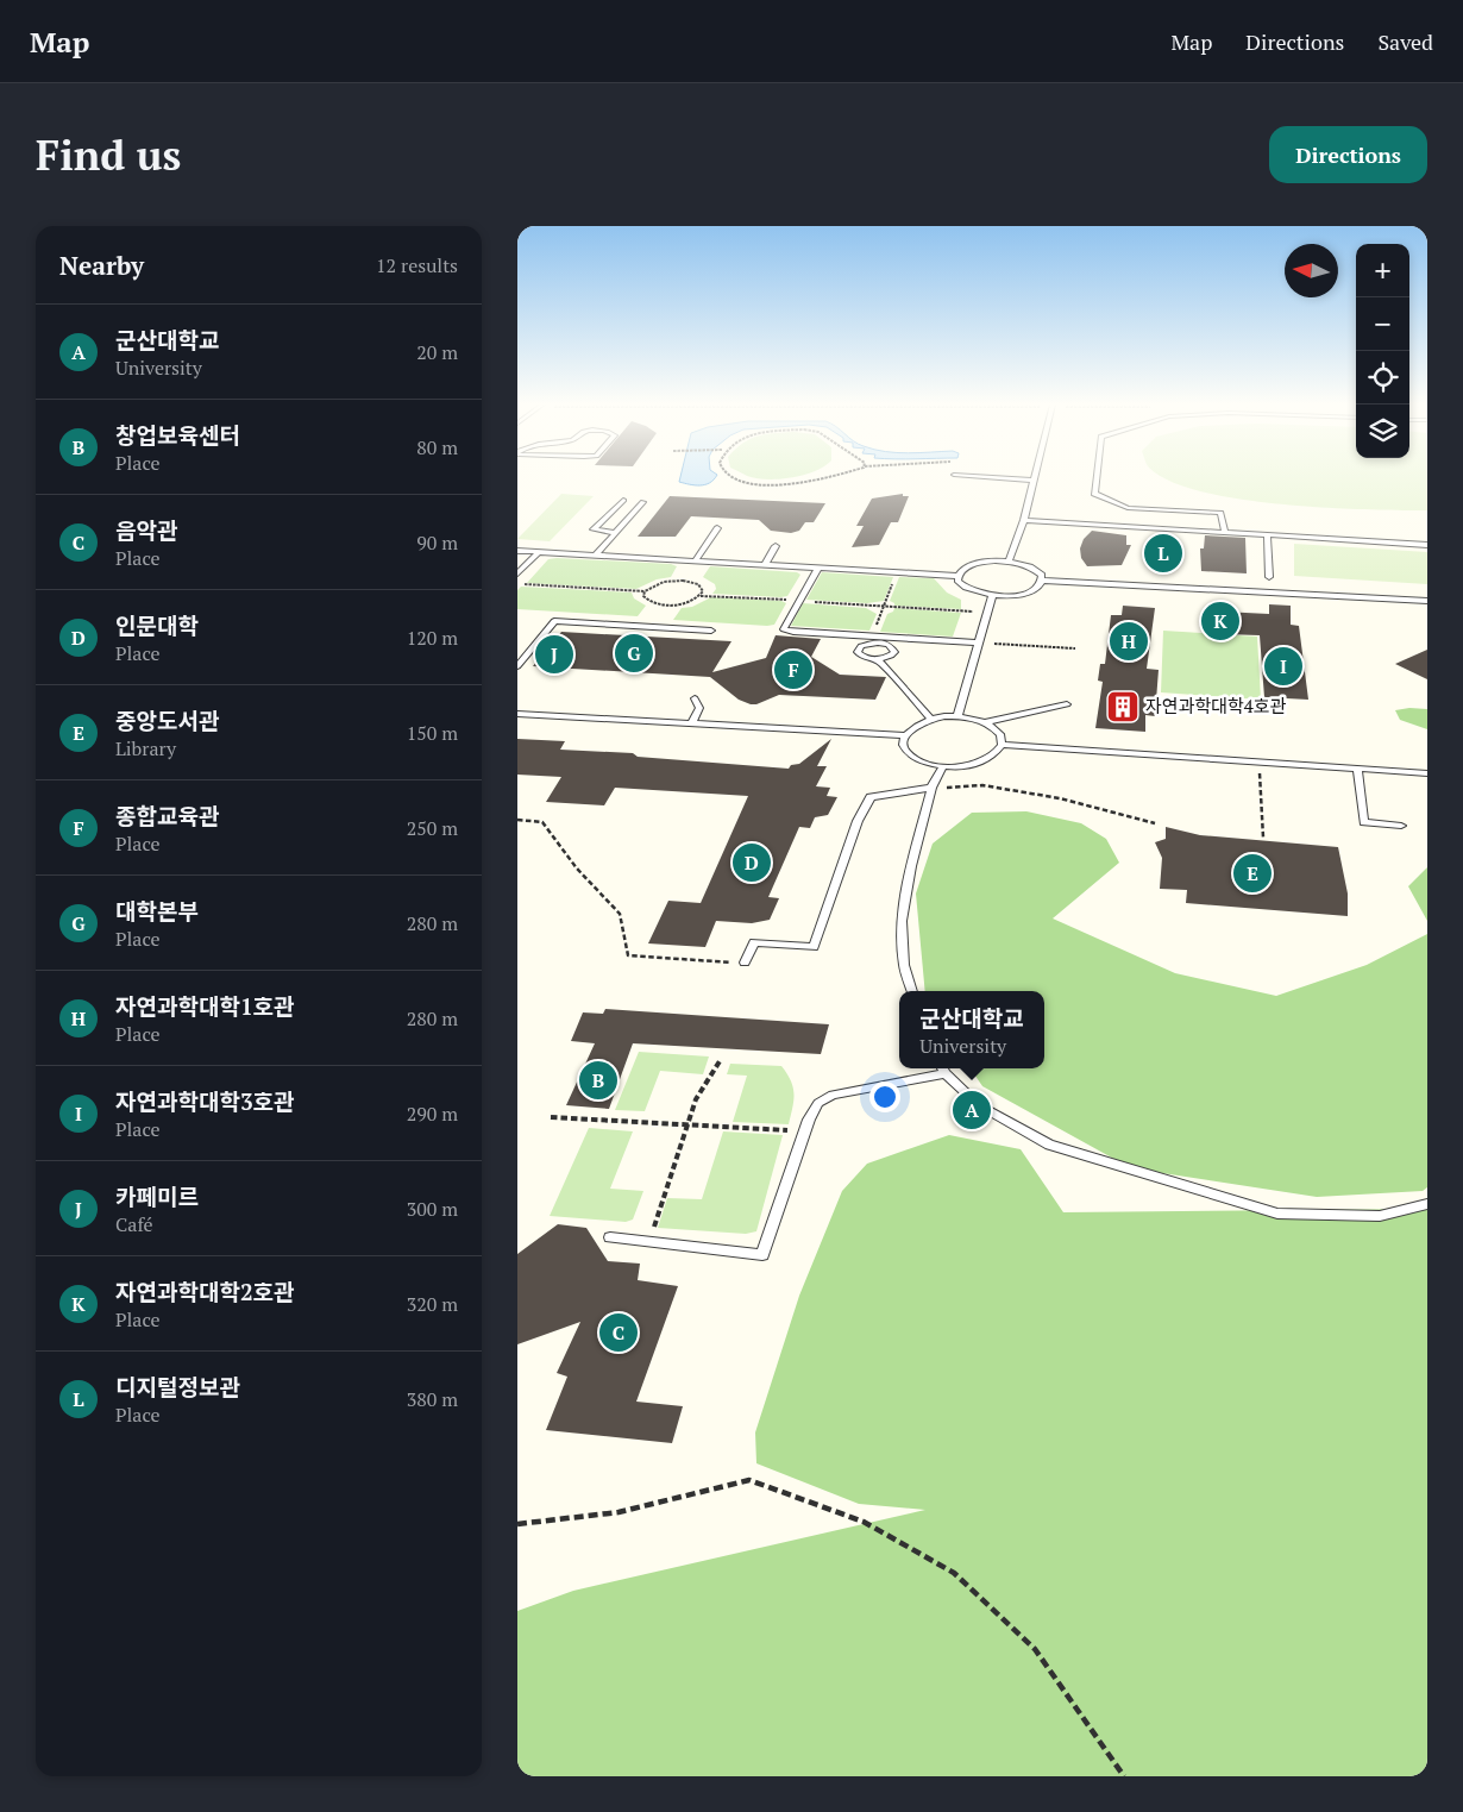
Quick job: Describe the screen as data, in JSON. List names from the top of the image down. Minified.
{"places":{"building":["자연과학대학4호관"]},"north":"left","page":{"header":"Map","nav":["Map","Directions","Saved"],"buttons":"Directions","title":"Find us","heading":["Nearby","12 results"],"map_buttons":["+","−"],"list":[{"mark":"A","name":"군산대학교","note":"University","value":"20 m"},{"mark":"B","name":"창업보육센터","note":"Place","value":"80 m"},{"mark":"C","name":"음악관","note":"Place","value":"90 m"},{"mark":"D","name":"인문대학","note":"Place","value":"120 m"},{"mark":"E","name":"중앙도서관","note":"Library","value":"150 m"},{"mark":"F","name":"종합교육관","note":"Place","value":"250 m"},{"mark":"G","name":"대학본부","note":"Place","value":"280 m"},{"mark":"H","name":"자연과학대학1호관","note":"Place","value":"280 m"},{"mark":"I","name":"자연과학대학3호관","note":"Place","value":"290 m"},{"mark":"J","name":"카페미르","note":"Café","value":"300 m"},{"mark":"K","name":"자연과학대학2호관","note":"Place","value":"320 m"},{"mark":"L","name":"디지털정보관","note":"Place","value":"380 m"}],"pins":["L","K","H","G","J","I","F","D","E","B","A","C"],"popup":["군산대학교","University"]}}
